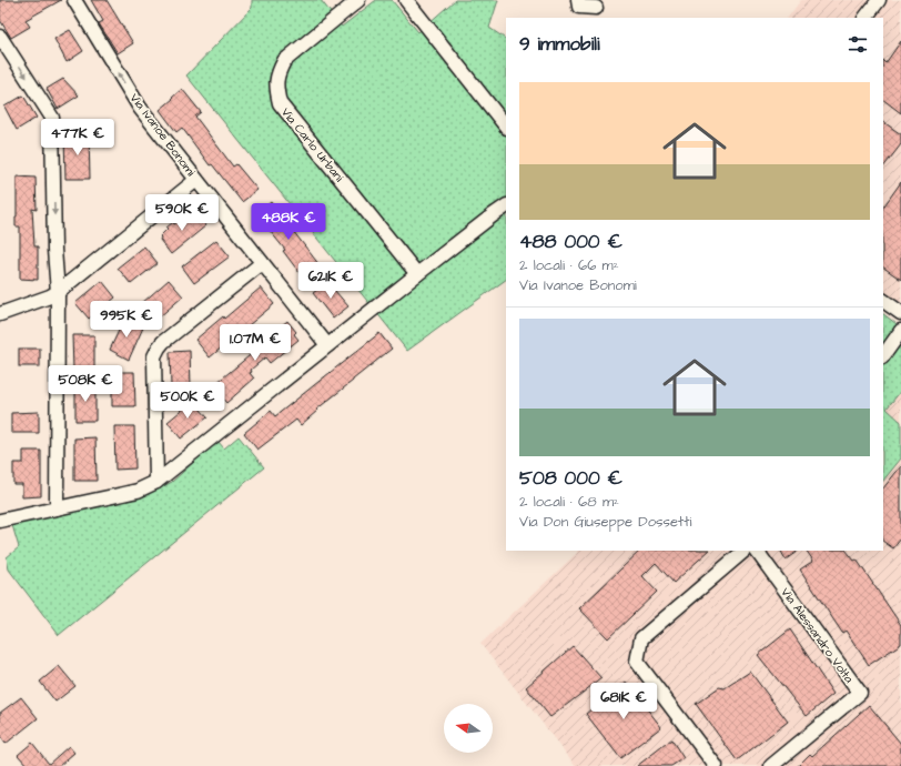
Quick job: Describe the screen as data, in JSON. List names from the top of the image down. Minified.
{"streets":{"street":["Via Ivanoe Bonomi","Via Carlo Urbani","Via Alessandro Volta"]},"north":"left","page":{"heading":"9 immobili","list":[{"name":"488 000 €","note":"2 locali · 66 m² · Via Ivanoe Bonomi"},{"name":"508 000 €","note":"2 locali · 68 m² · Via Don Giuseppe Dossetti"}],"price":["477K €","590K €","488K €","621K €","995K €","1.07M €","508K €","500K €","681K €"]}}
